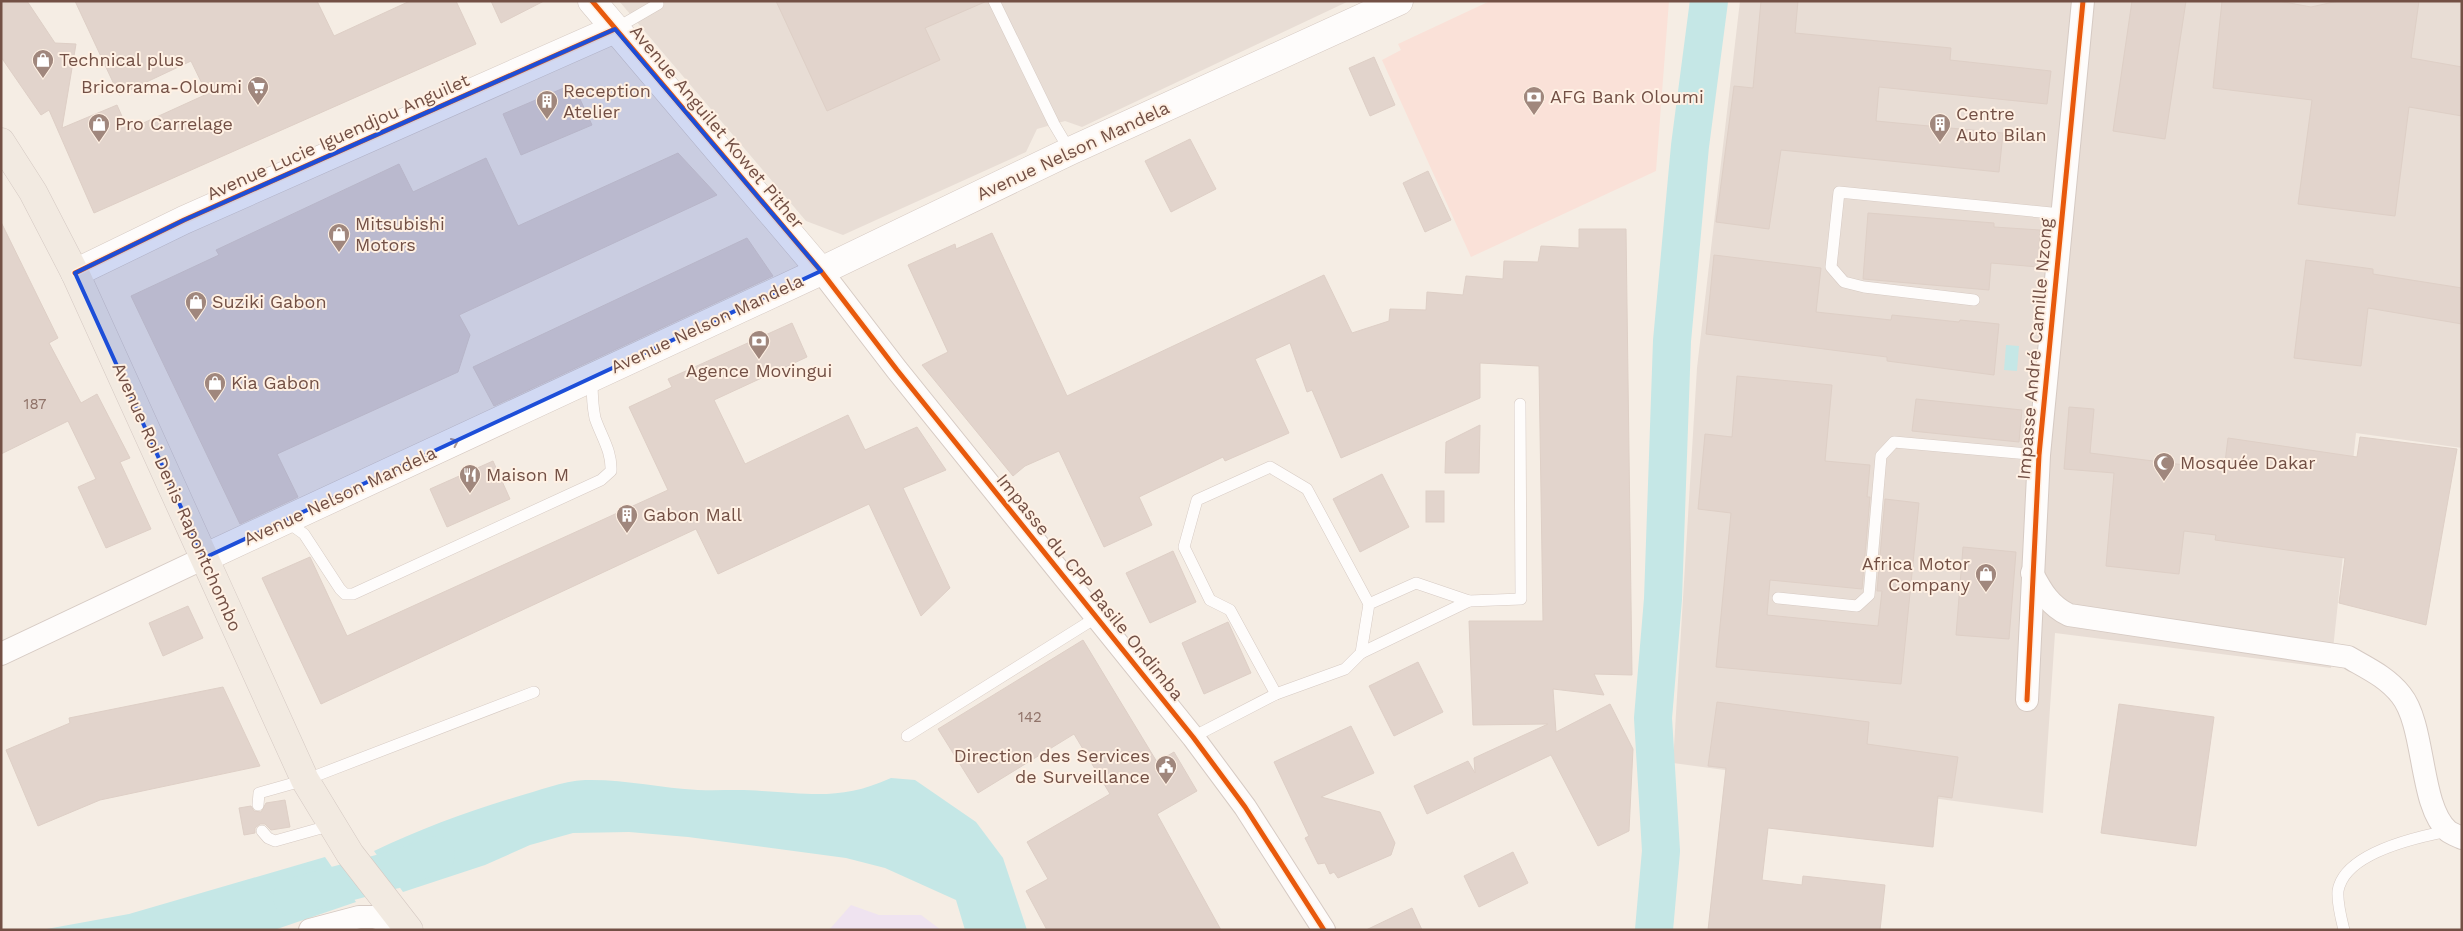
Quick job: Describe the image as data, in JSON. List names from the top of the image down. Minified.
{"streets":{"main road":["Avenue Anguilet Kowet Pither","Avenue Lucie Iguendjou Anguilet","Avenue Nelson Mandela","Avenue Roi Denis Rapontchombo"],"street":["Impasse André Camille Nzong","Impasse du CPP Basile Ondimba"]},"crossings":[["Avenue Anguilet Kowet Pither","Avenue Lucie Iguendjou Anguilet"],["Avenue Anguilet Kowet Pither","Avenue Nelson Mandela"],["Avenue Anguilet Kowet Pither","Impasse du CPP Basile Ondimba"],["Avenue Lucie Iguendjou Anguilet","Avenue Roi Denis Rapontchombo"],["Avenue Nelson Mandela","Avenue Roi Denis Rapontchombo"],["Avenue Nelson Mandela","Impasse du CPP Basile Ondimba"]],"places":{"shop":["Technical plus","Pro Carrelage","Mitsubishi Motors","Suziki Gabon","Kia Gabon","Africa Motor Company"],"supermarket":["Bricorama-Oloumi"],"bank":["AFG Bank Oloumi","Agence Movingui"],"building":["Reception Atelier","Centre Auto Bilan","Gabon Mall"],"mosque":["Mosquée Dakar"],"restaurant":["Maison M"],"public building":["Direction des Services de Surveillance"]},"house_numbers":["187","142"]}
